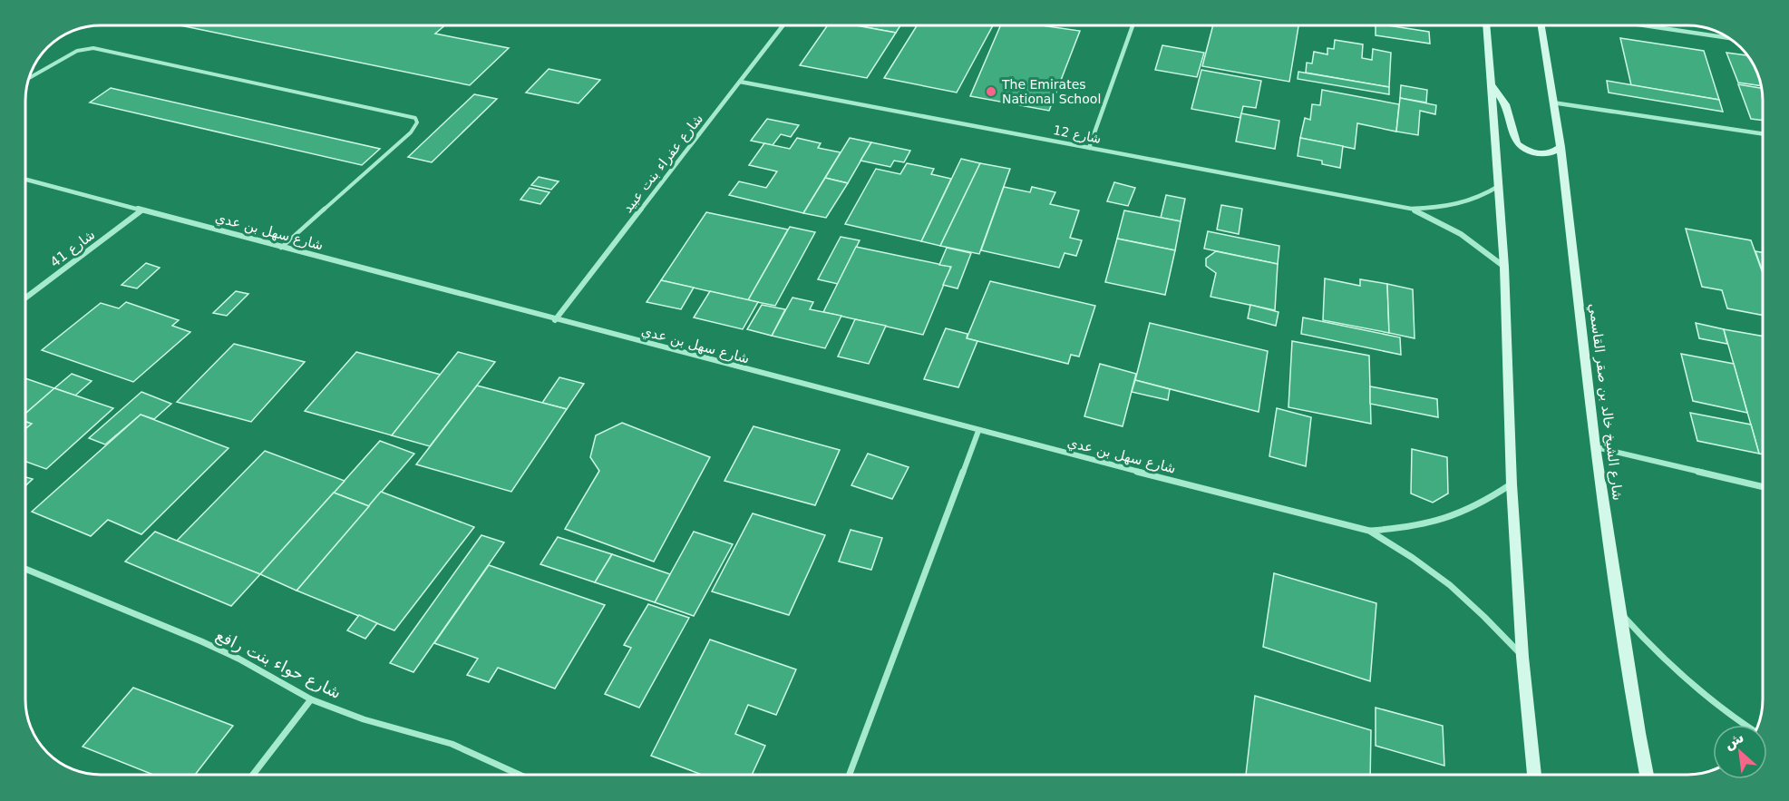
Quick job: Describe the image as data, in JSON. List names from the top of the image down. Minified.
{"streets":{"main road":["شارع الشيخ خالد بن صقر القاسمي"],"street":["شارع 12","شارع عفراء بنت عبيد","شارع سهل بن عدي","شارع 41","شارع حواء بنت رافع"]},"crossings":[["شارع 12","شارع عفراء بنت عبيد"],["شارع عفراء بنت عبيد","شارع سهل بن عدي"],["شارع سهل بن عدي","شارع 41"]],"places":["The Emirates National School"],"north":"top left"}
